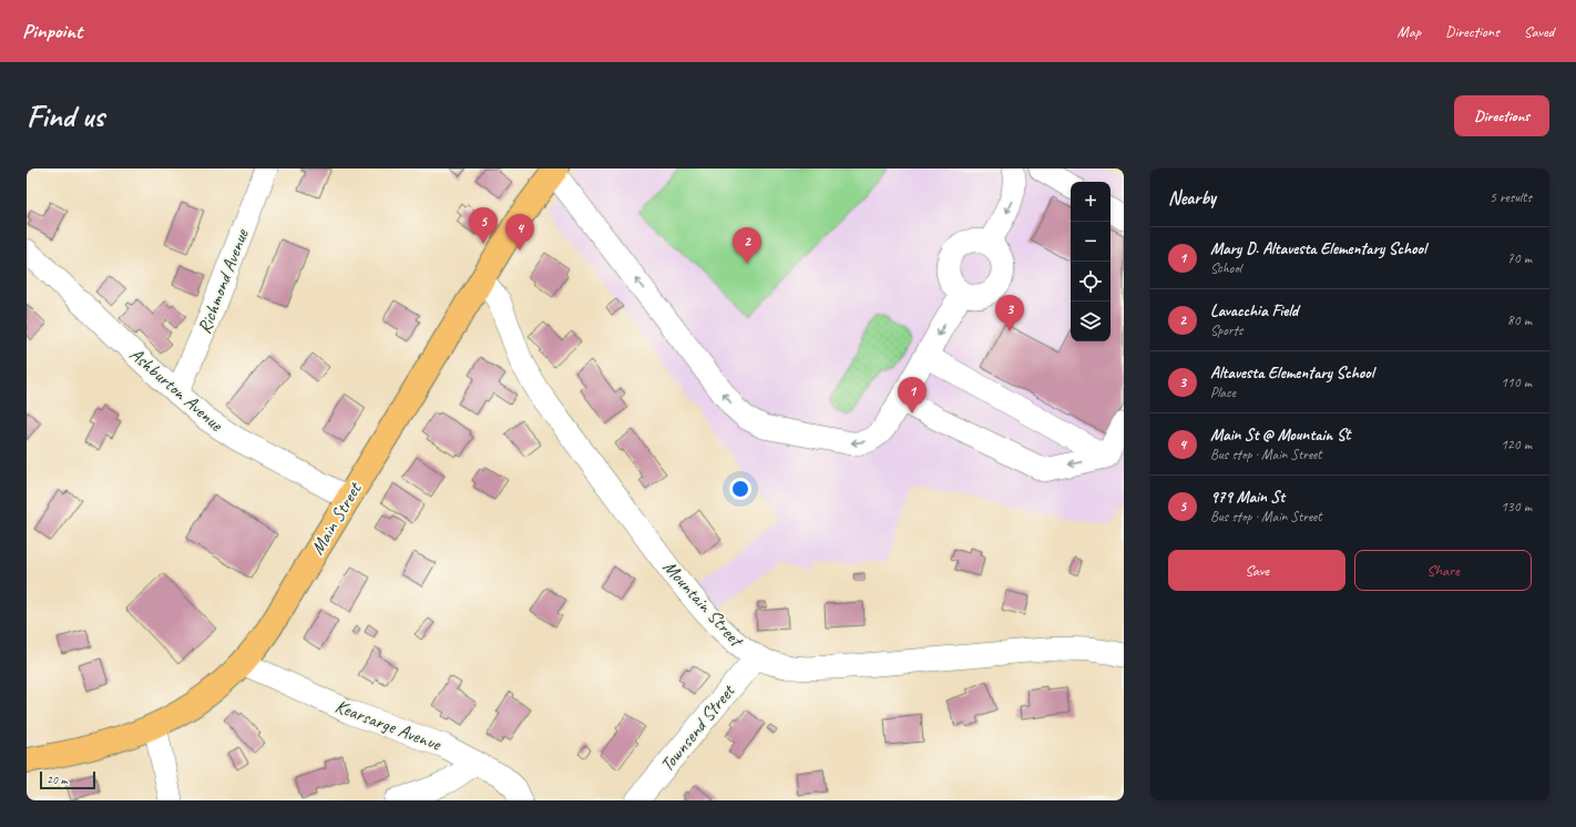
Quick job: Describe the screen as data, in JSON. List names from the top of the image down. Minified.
{"streets":{"main road":["Main Street"],"street":["Richmond Avenue","Ashburton Avenue","Mountain Street","Kearsarge Avenue","Townsend Street"]},"crossings":[["Richmond Avenue","Ashburton Avenue"],["Ashburton Avenue","Main Street"],["Main Street","Mountain Street"],["Main Street","Kearsarge Avenue"],["Mountain Street","Townsend Street"]],"scale_bar":"20 m","page":{"header":"Pinpoint","nav":["Map","Directions","Saved"],"buttons":["Directions",["Save","Share"]],"title":"Find us","heading":["Nearby","5 results"],"map_buttons":["+","−"],"pins":["5","4","2","3","1"],"list":[{"mark":"1","name":"Mary D. Altavesta Elementary School","note":"School","value":"70 m"},{"mark":"2","name":"Lavacchia Field","note":"Sports","value":"80 m"},{"mark":"3","name":"Altavesta Elementary School","note":"Place","value":"110 m"},{"mark":"4","name":"Main St @ Mountain St","note":"Bus stop · Main Street","value":"120 m"},{"mark":"5","name":"979 Main St","note":"Bus stop · Main Street","value":"130 m"}],"scale":"20 m"}}
